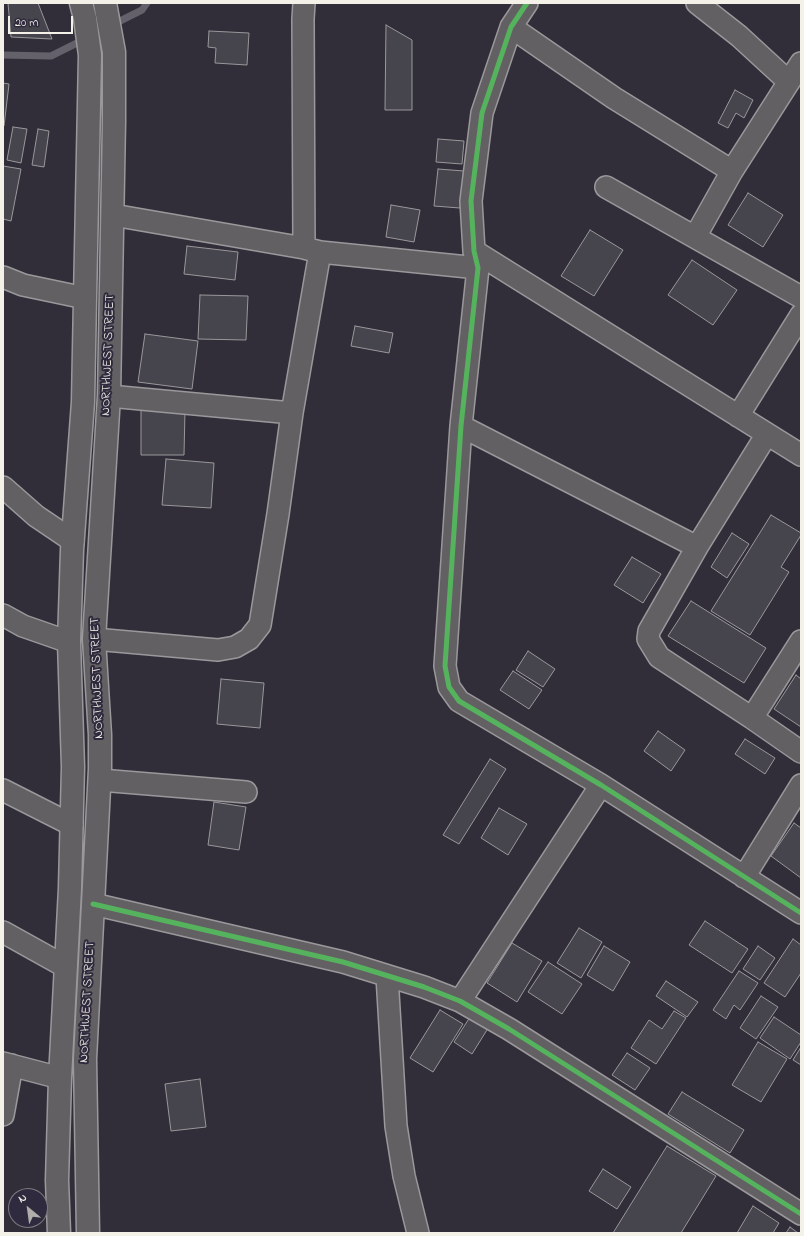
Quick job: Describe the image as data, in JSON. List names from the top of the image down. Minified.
{"streets":{"main road":["NORTHWEST STREET"]},"scale_bar":"20 m","north":"top left"}
